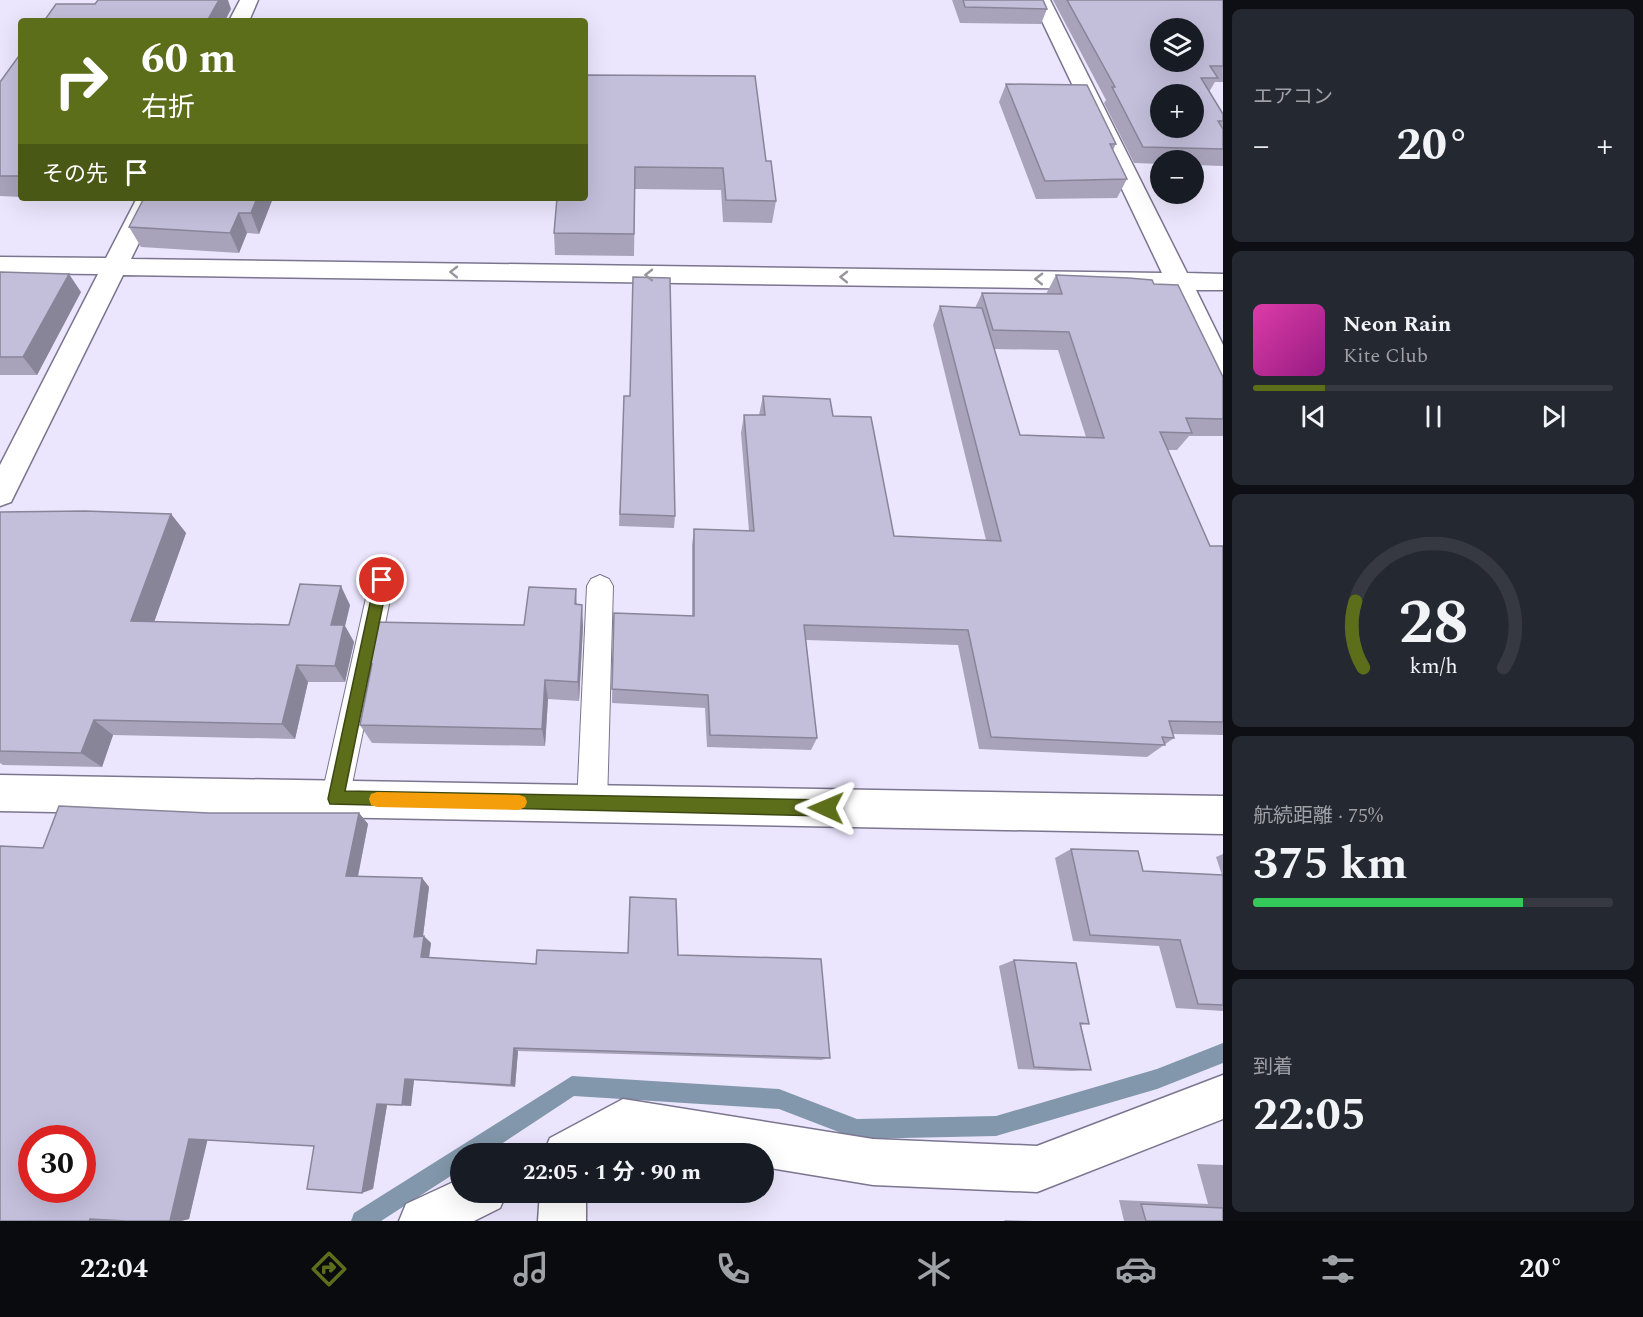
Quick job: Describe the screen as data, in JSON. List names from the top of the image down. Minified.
{"page":{"tile":["エアコン",["航続距離 · 75%","375 km"],["到着","22:05"]],"map_buttons":["+","−"],"turn":["60 m","右折"],"heat":["−","20°","+"],"then":"その先","song":["Neon Rain","Kite Club"],"limit":"30","trip":"22:05 · 1 分 · 90 m","tabs":["22:04","20°"],"gauge":["28","km/h"]}}
